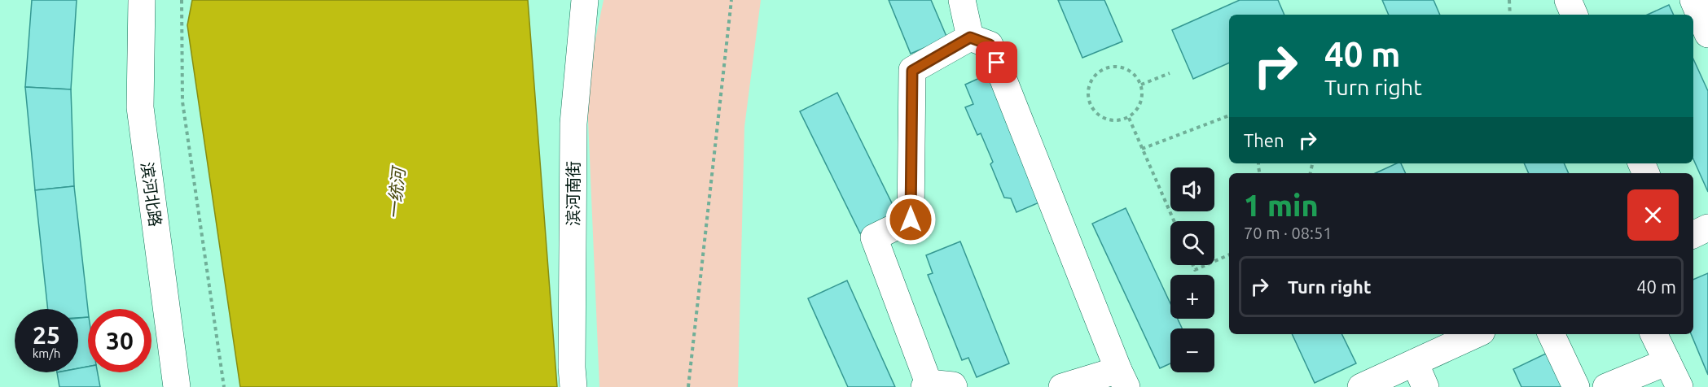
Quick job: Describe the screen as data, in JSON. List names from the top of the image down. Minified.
{"streets":{"street":["滨河南街","滨河北路"]},"water":["一统河"],"page":{"turn":["40 m","Turn right"],"then":"Then","map_buttons":["+","−"],"heading":["1 min","70 m · 08:51"],"list":[{"name":"Turn right","value":"40 m"}],"speed":"25 km/h","limit":"30"}}
